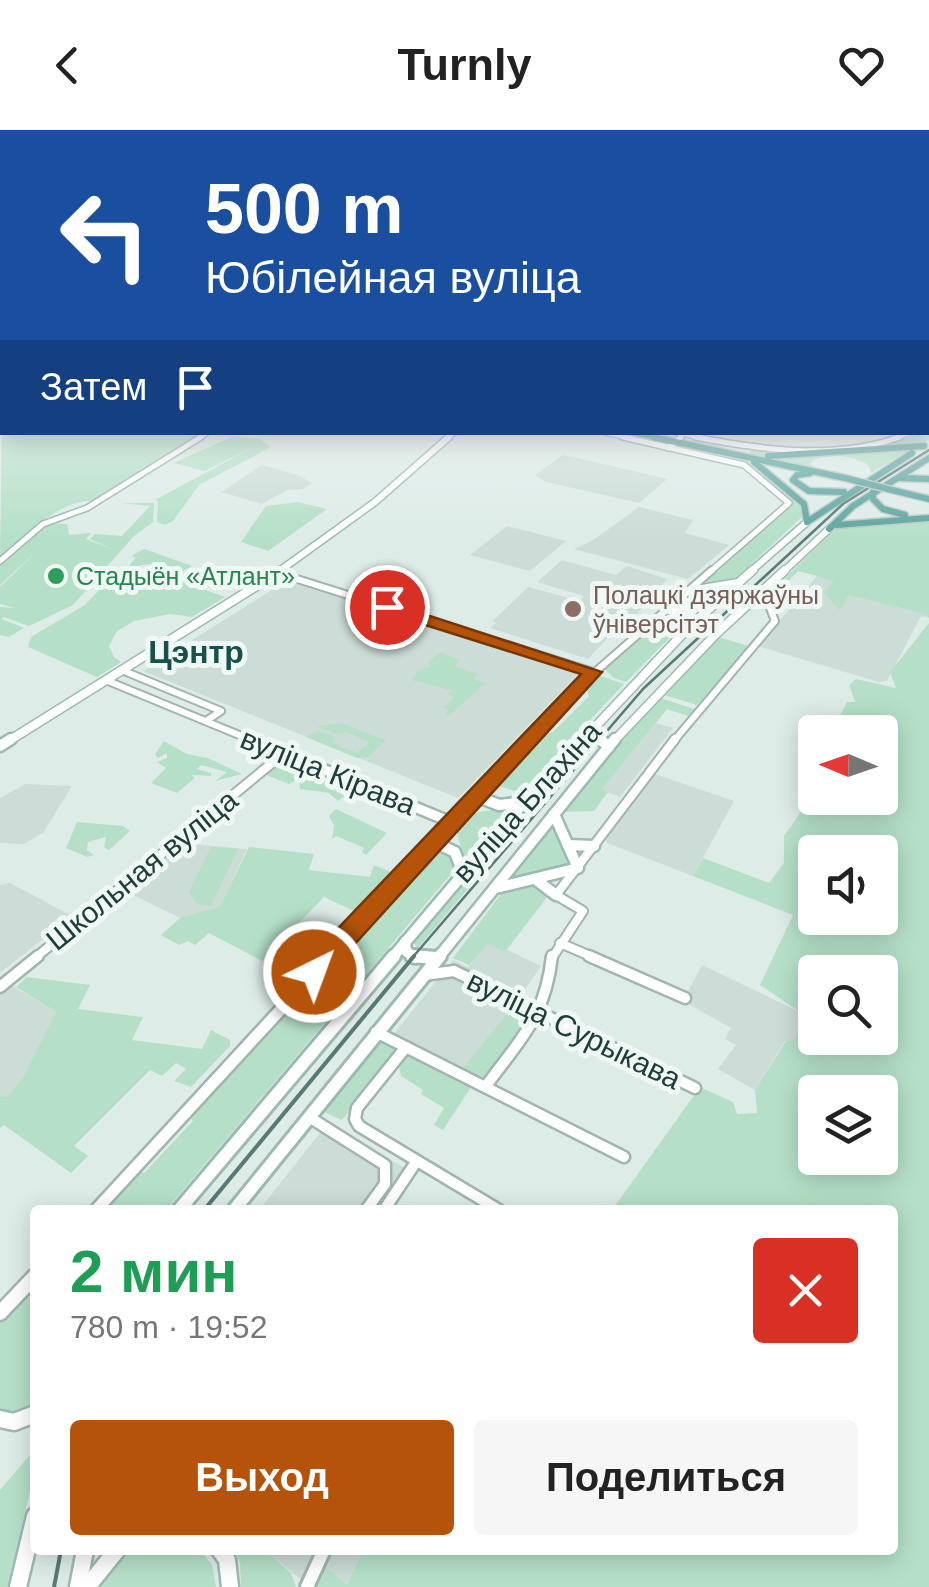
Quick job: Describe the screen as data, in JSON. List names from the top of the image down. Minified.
{"streets":{"main road":["вуліца Блахіна"],"street":["вуліца Кірава","Школьная вуліца","вуліца Сурыкава"]},"crossings":[["вуліца Кірава","вуліца Блахіна"],["вуліца Кірава","Школьная вуліца"]],"districts":["Цэнтр"],"places":["Стадыён «Атлант»","Полацкі дзяржаўны ўніверсітэт"],"north":"left","page":{"header":"Turnly","turn":["500 m","Юбілейная вуліца"],"then":"Затем","heading":["2 мин","780 m · 19:52"],"buttons":["Выход","Поделиться"]}}
